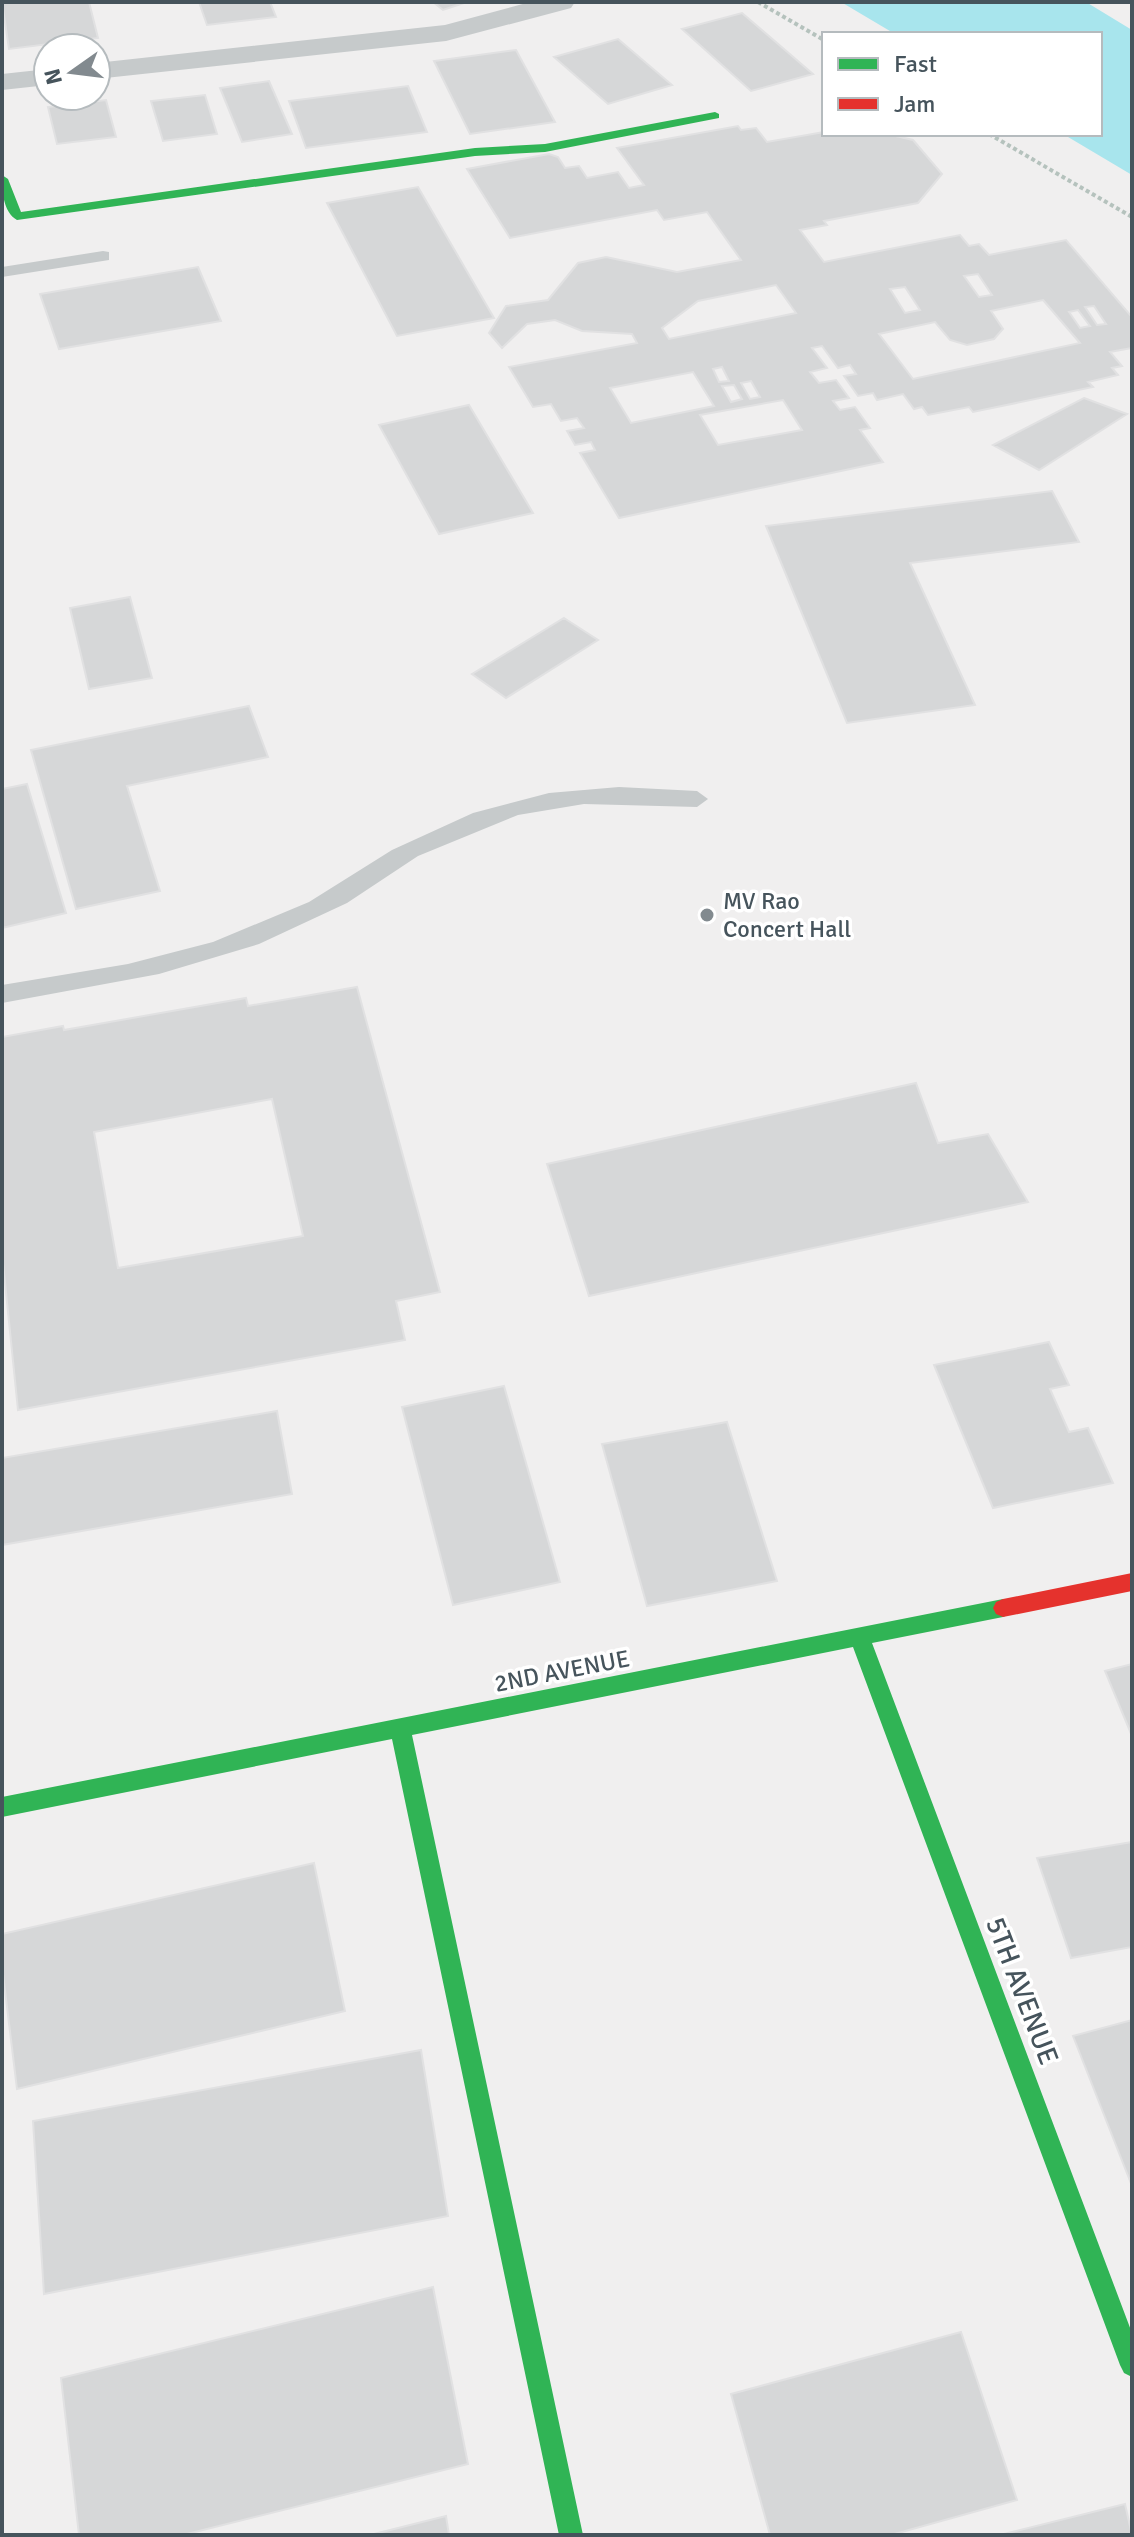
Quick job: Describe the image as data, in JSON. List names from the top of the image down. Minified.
{"streets":{"street":["2ND AVENUE","5TH AVENUE"]},"crossings":[["2ND AVENUE","5TH AVENUE"]],"places":["MV Rao Concert Hall"],"legend":["Fast","Jam"],"north":"left"}
